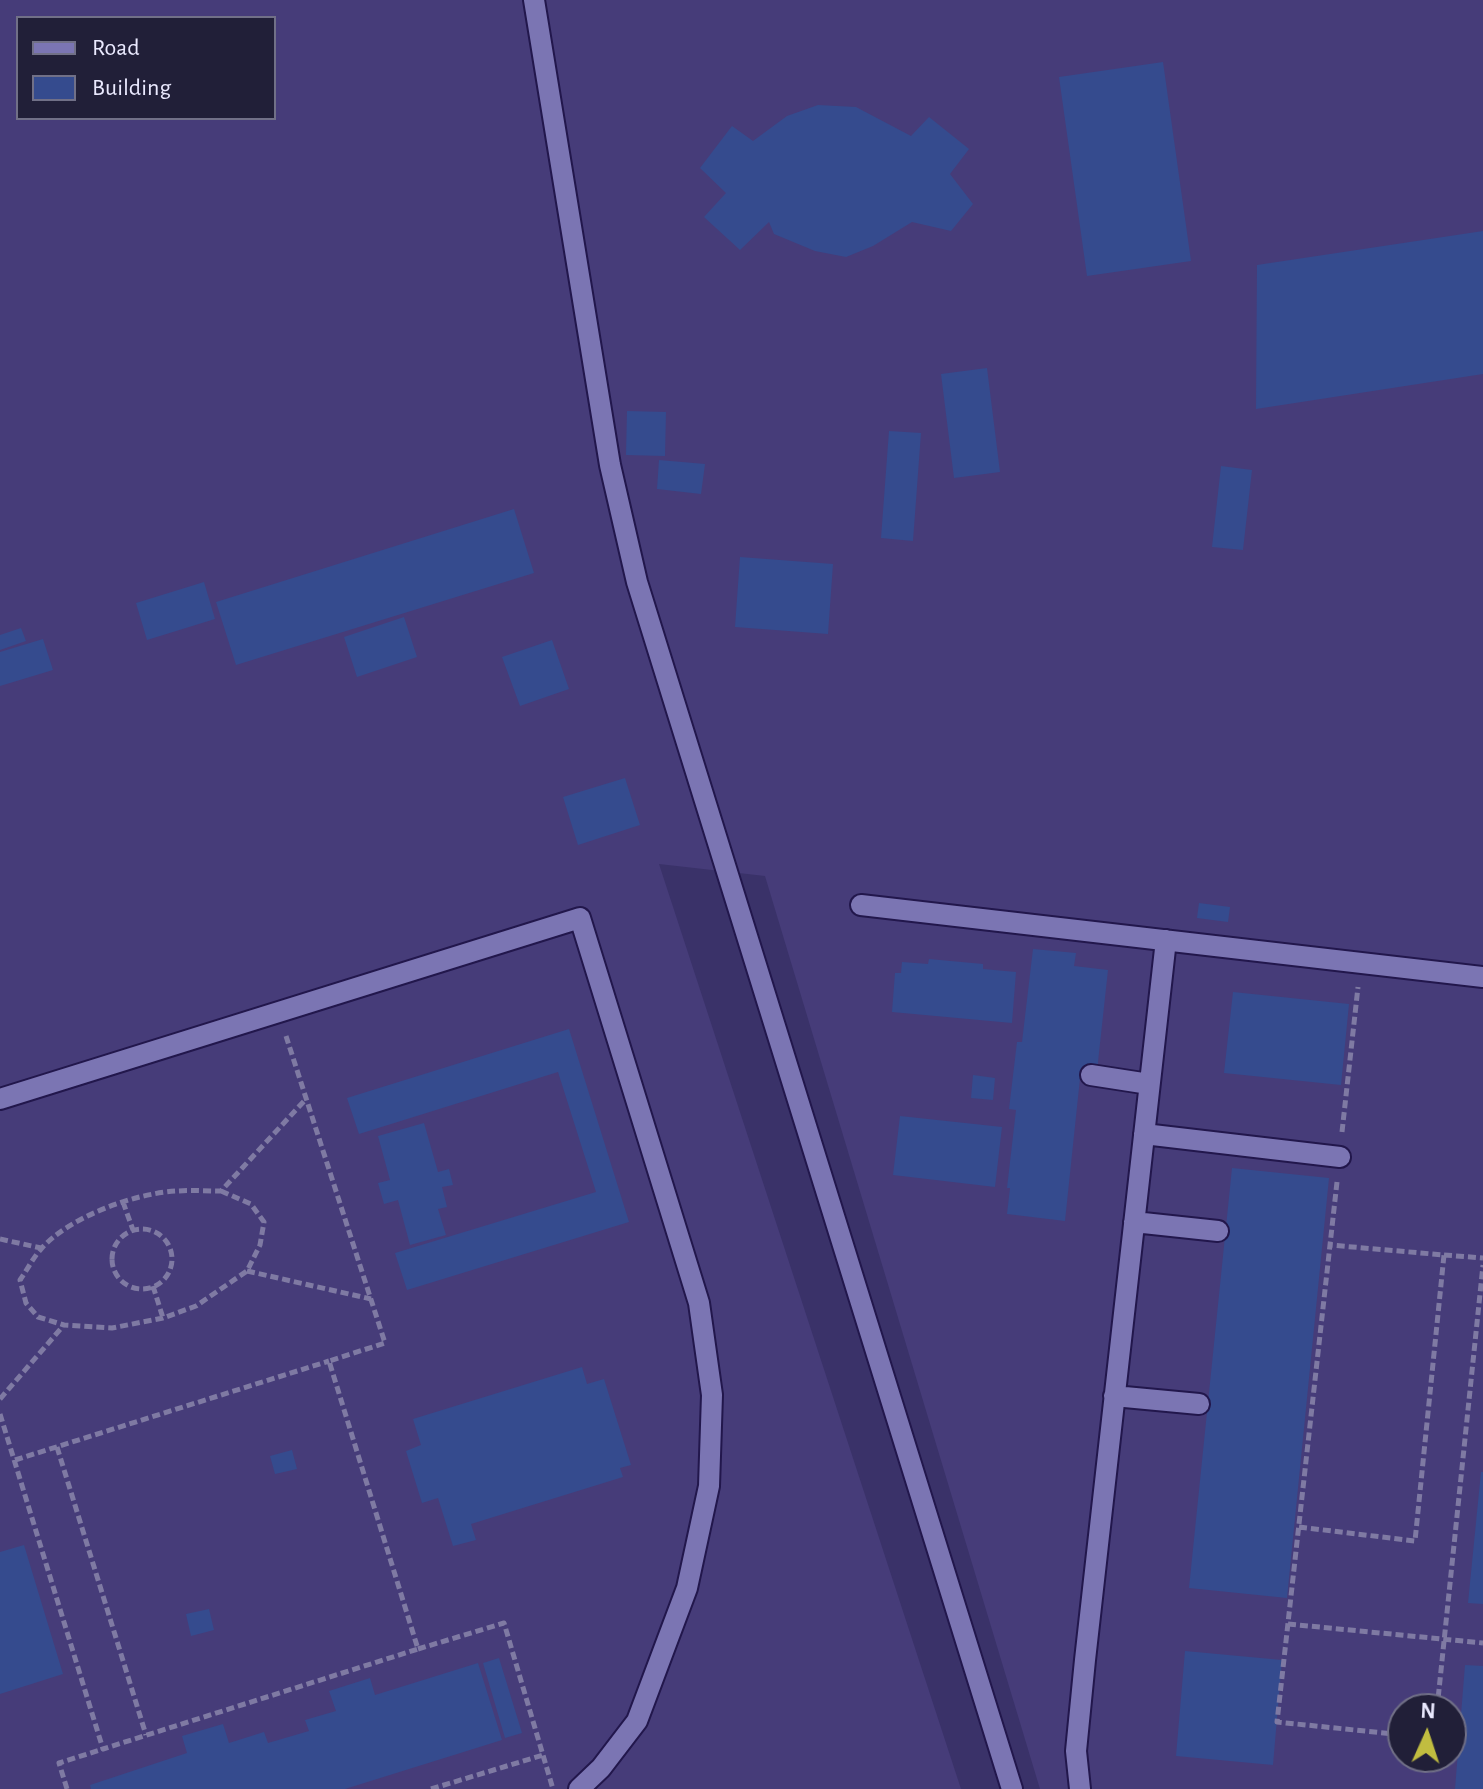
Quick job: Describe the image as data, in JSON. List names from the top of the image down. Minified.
{"legend":["Road","Building"],"north":"top"}
